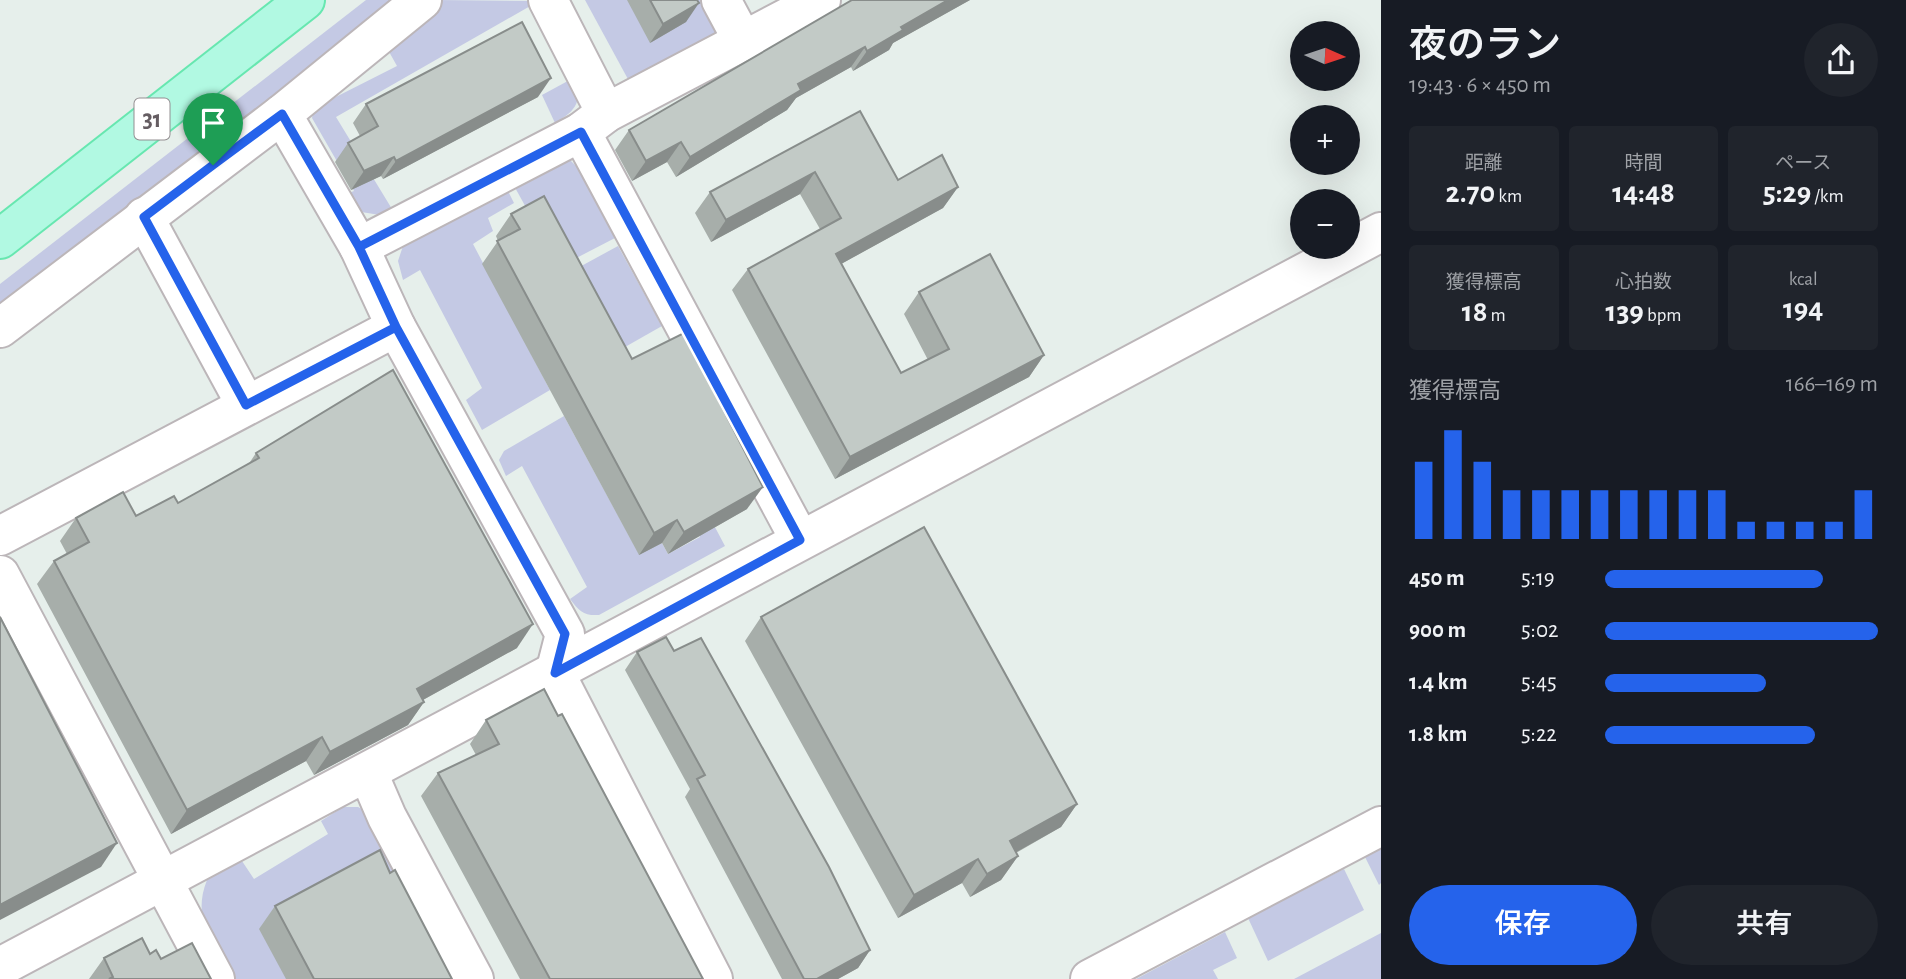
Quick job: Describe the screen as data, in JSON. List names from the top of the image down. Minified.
{"streets":{"main road":["31"]},"north":"right","page":{"heading":["夜のラン","19:43 · 6 × 450 m"],"map_buttons":["+","−"],"stats":[["距離","2.70 km"],["時間","14:48"],["ペース","5:29 /km"],["獲得標高","18 m"],["心拍数","139 bpm"],["kcal","194"]],"chart":["獲得標高","166–169 m"],"list":[{"name":"450 m","note":"5:19"},{"name":"900 m","note":"5:02"},{"name":"1.4 km","note":"5:45"},{"name":"1.8 km","note":"5:22"}],"buttons":["保存","共有"]}}
